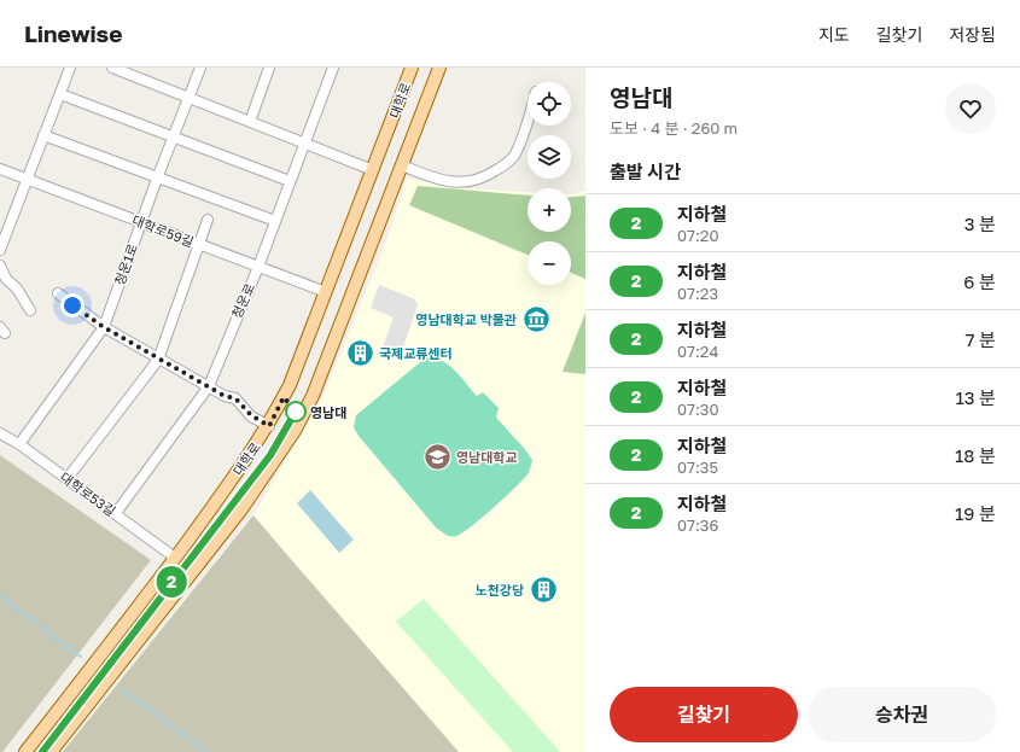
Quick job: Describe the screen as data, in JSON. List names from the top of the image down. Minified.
{"streets":{"main road":["대학로"],"street":["대학로59길","청운1로","청운로","대학로53길"]},"crossings":[["대학로","대학로59길"],["대학로","대학로53길"],["대학로59길","청운1로"],["대학로59길","청운로"],["청운1로","대학로53길"],["청운로","대학로53길"]],"places":{"museum":["영남대학교 박물관"],"building":["국제교류센터","노천강당"],"other":["영남대"],"school or university":["영남대학교"]},"lines":["metro line 2"],"page":{"header":"Linewise","nav":["지도","길찾기","저장됨"],"on_map":"2","heading":[["영남대","도보 · 4 분 · 260 m"],"출발 시간"],"map_buttons":["+","−"],"list":[{"mark":"2","name":"지하철","note":"07:20","value":"3 분"},{"mark":"2","name":"지하철","note":"07:23","value":"6 분"},{"mark":"2","name":"지하철","note":"07:24","value":"7 분"},{"mark":"2","name":"지하철","note":"07:30","value":"13 분"},{"mark":"2","name":"지하철","note":"07:35","value":"18 분"},{"mark":"2","name":"지하철","note":"07:36","value":"19 분"}],"buttons":["길찾기","승차권"]}}
